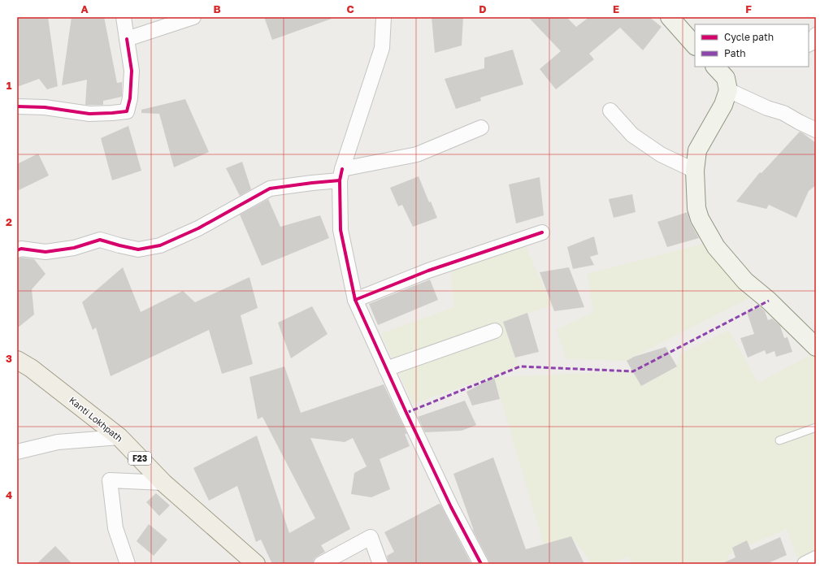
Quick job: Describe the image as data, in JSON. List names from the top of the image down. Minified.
{"streets":{"main road":["Kanti Lokhpath","F23"]},"legend":["Cycle path","Path"],"grid":{"columns":["A","B","C","D","E","F"],"rows":["1","2","3","4"]}}
